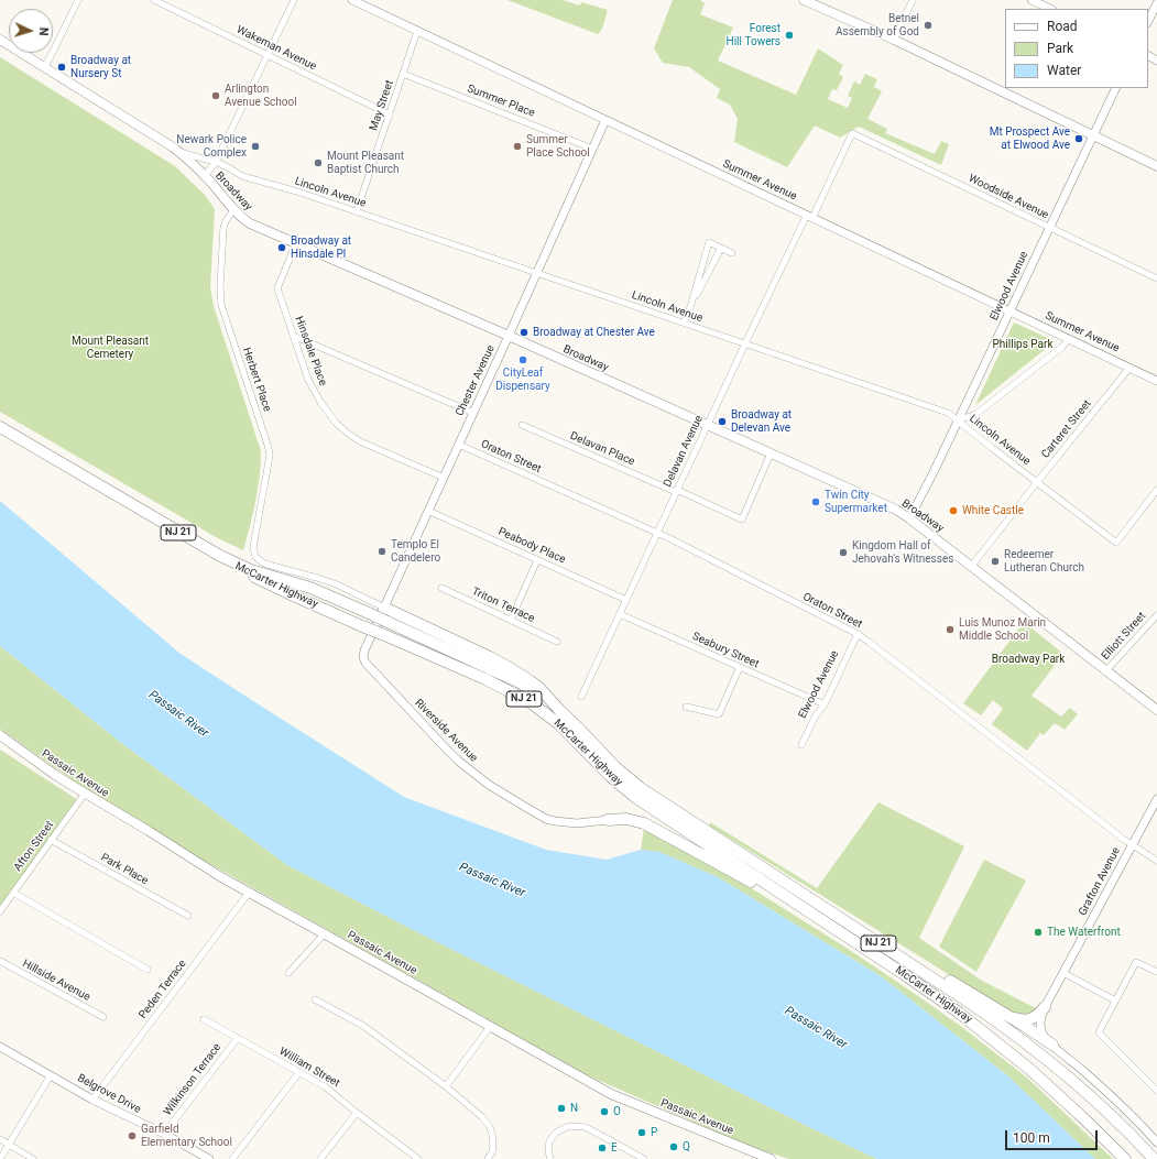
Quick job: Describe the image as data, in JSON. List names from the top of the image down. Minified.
{"streets":{"highway":["NJ 21","McCarter Highway"],"main road":["Broadway","Passaic Avenue"],"street":["Wakeman Avenue","Summer Place","May Street","Summer Avenue","Lincoln Avenue","Woodside Avenue","Elwood Avenue","Hinsdale Place","Herbert Place","Chester Avenue","Carteret Street","Delavan Place","Delavan Avenue","Oraton Street","Peabody Place","Triton Terrace","Elliott Street","Seabury Street","Riverside Avenue","Afton Street","Park Place","Grafton Avenue","Hillside Avenue","Peden Terrace","William Street","Wilkinson Terrace","Belgrove Drive"]},"crossings":[["Wakeman Avenue","May Street"],["Summer Place","May Street"],["Summer Place","Chester Avenue"],["May Street","Summer Avenue"],["May Street","Lincoln Avenue"],["Summer Avenue","Elwood Avenue"],["Summer Avenue","Chester Avenue"],["Summer Avenue","Carteret Street"],["Summer Avenue","Delavan Avenue"],["Broadway","Lincoln Avenue"],["Broadway","Elwood Avenue"],["Broadway","Hinsdale Place"],["Broadway","Herbert Place"],["Broadway","Chester Avenue"],["Broadway","Carteret Street"],["Broadway","Delavan Place"],["Broadway","Delavan Avenue"],["Broadway","Elliott Street"],["Lincoln Avenue","Elwood Avenue"],["Lincoln Avenue","Chester Avenue"],["Lincoln Avenue","Carteret Street"],["Lincoln Avenue","Delavan Avenue"],["Woodside Avenue","Elwood Avenue"],["Woodside Avenue","Delavan Avenue"],["Elwood Avenue","Oraton Street"],["Elwood Avenue","Seabury Street"],["Hinsdale Place","Chester Avenue"],["Herbert Place","Chester Avenue"],["Chester Avenue","Oraton Street"],["Chester Avenue","Peabody Place"],["Chester Avenue","Riverside Avenue"],["Delavan Place","Delavan Avenue"],["Delavan Avenue","Oraton Street"],["Delavan Avenue","Peabody Place"],["Delavan Avenue","Seabury Street"],["Oraton Street","Grafton Avenue"],["NJ 21","McCarter Highway"],["Passaic Avenue","Afton Street"],["Passaic Avenue","Peden Terrace"],["Afton Street","Park Place"],["Peden Terrace","Belgrove Drive"],["William Street","Wilkinson Terrace"],["Wilkinson Terrace","Belgrove Drive"]],"water":["Passaic River"],"parks":["Mount Pleasant Cemetery","Phillips Park","Broadway Park"],"places":["Betnel Assembly of God","Forest Hill Towers","Broadway at Nursery St","Arlington Avenue School","Mt Prospect Ave at Elwood Ave","Newark Police Complex","Summer Place School","Mount Pleasant Baptist Church","Broadway at Hinsdale Pl","Broadway at Chester Ave","CityLeaf Dispensary","Broadway at Delevan Ave","Twin City Supermarket","White Castle","Templo El Candelero","Kingdom Hall of Jehovah's Witnesses","Redeemer Lutheran Church","Luis Munoz Marin Middle School","The Waterfront","N","O","P","Garfield Elementary School","Q","E"],"legend":["Road","Park","Water"],"scale_bar":"100 m","north":"right"}
